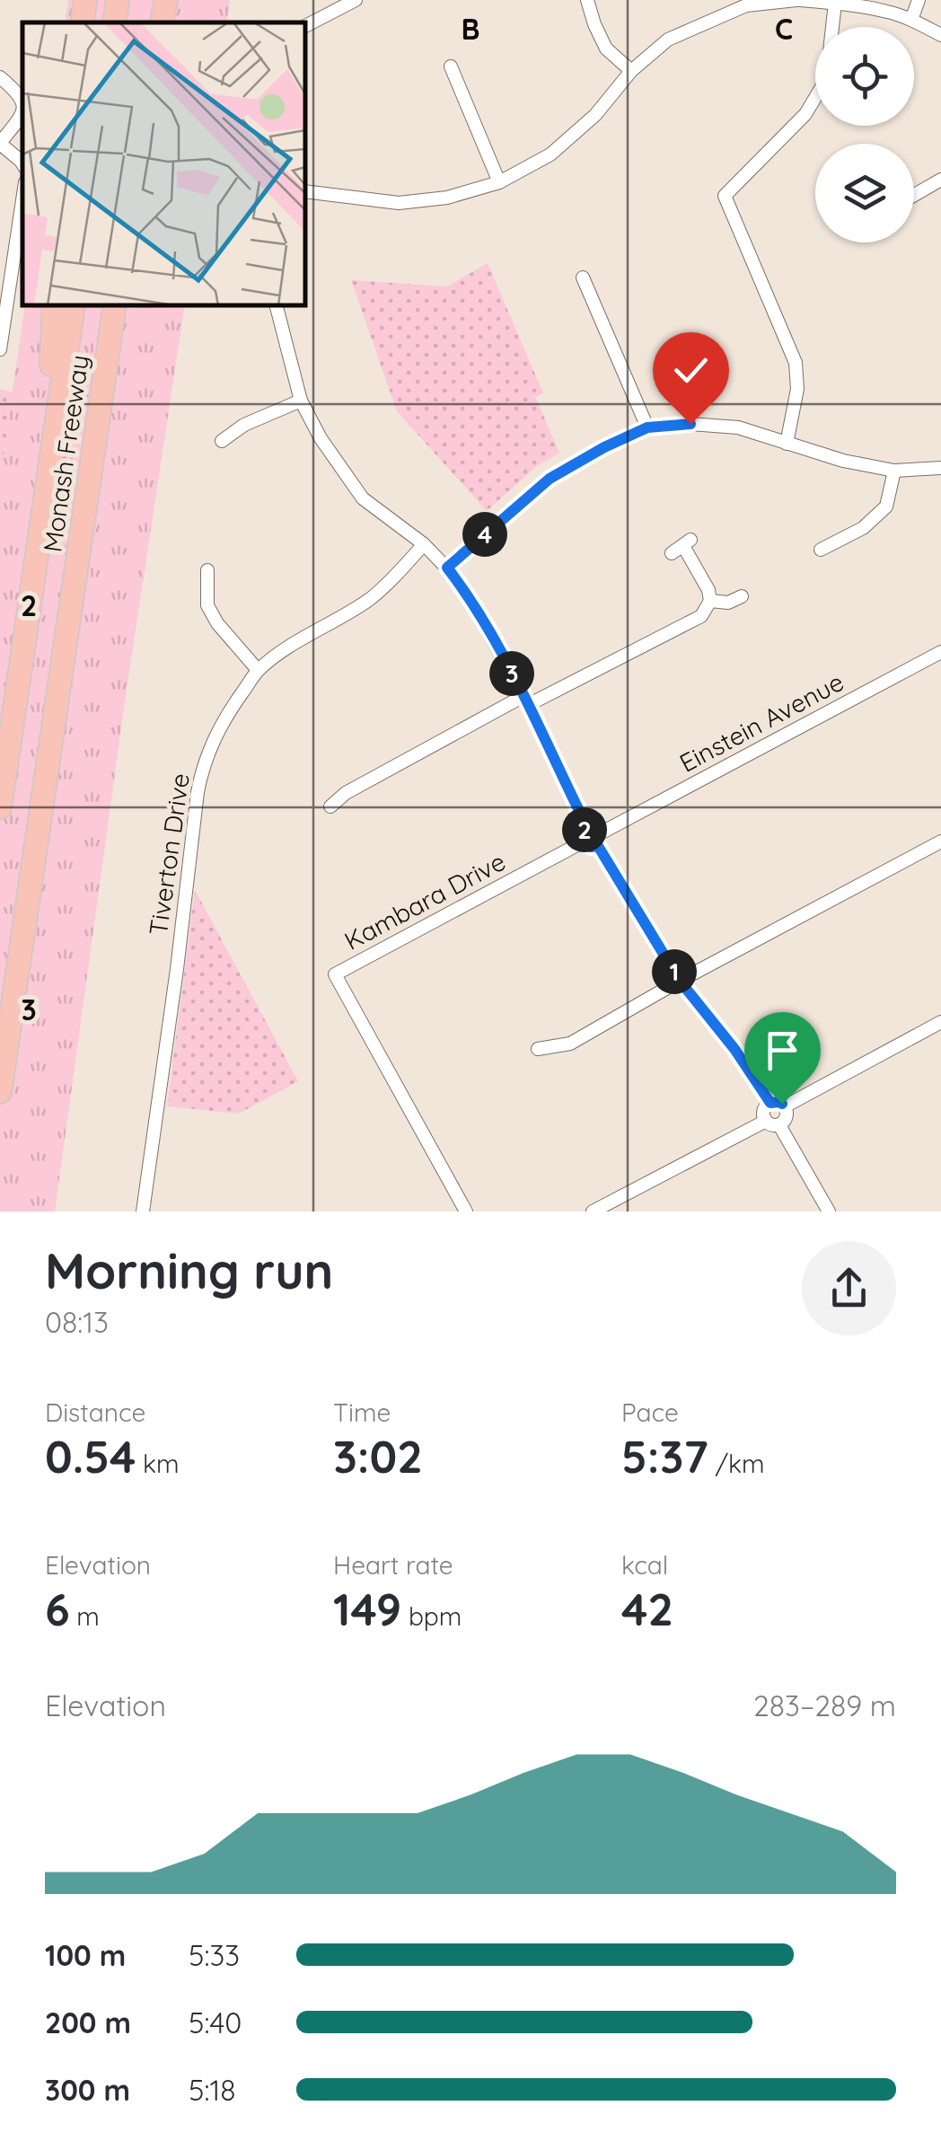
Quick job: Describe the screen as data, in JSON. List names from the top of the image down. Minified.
{"streets":{"highway":["Monash Freeway"],"street":["Einstein Avenue","Tiverton Drive","Kambara Drive"]},"crossings":[["Einstein Avenue","Kambara Drive"]],"page":{"pins":["4","3","2","1"],"heading":["Morning run","08:13"],"stats":[["Distance","0.54 km"],["Time","3:02"],["Pace","5:37 /km"],["Elevation","6 m"],["Heart rate","149 bpm"],["kcal","42"]],"chart":["Elevation","283–289 m"],"list":[{"name":"100 m","note":"5:33"},{"name":"200 m","note":"5:40"},{"name":"300 m","note":"5:18"}]},"grid":{"columns":["B","C"],"rows":["2","3"]}}
